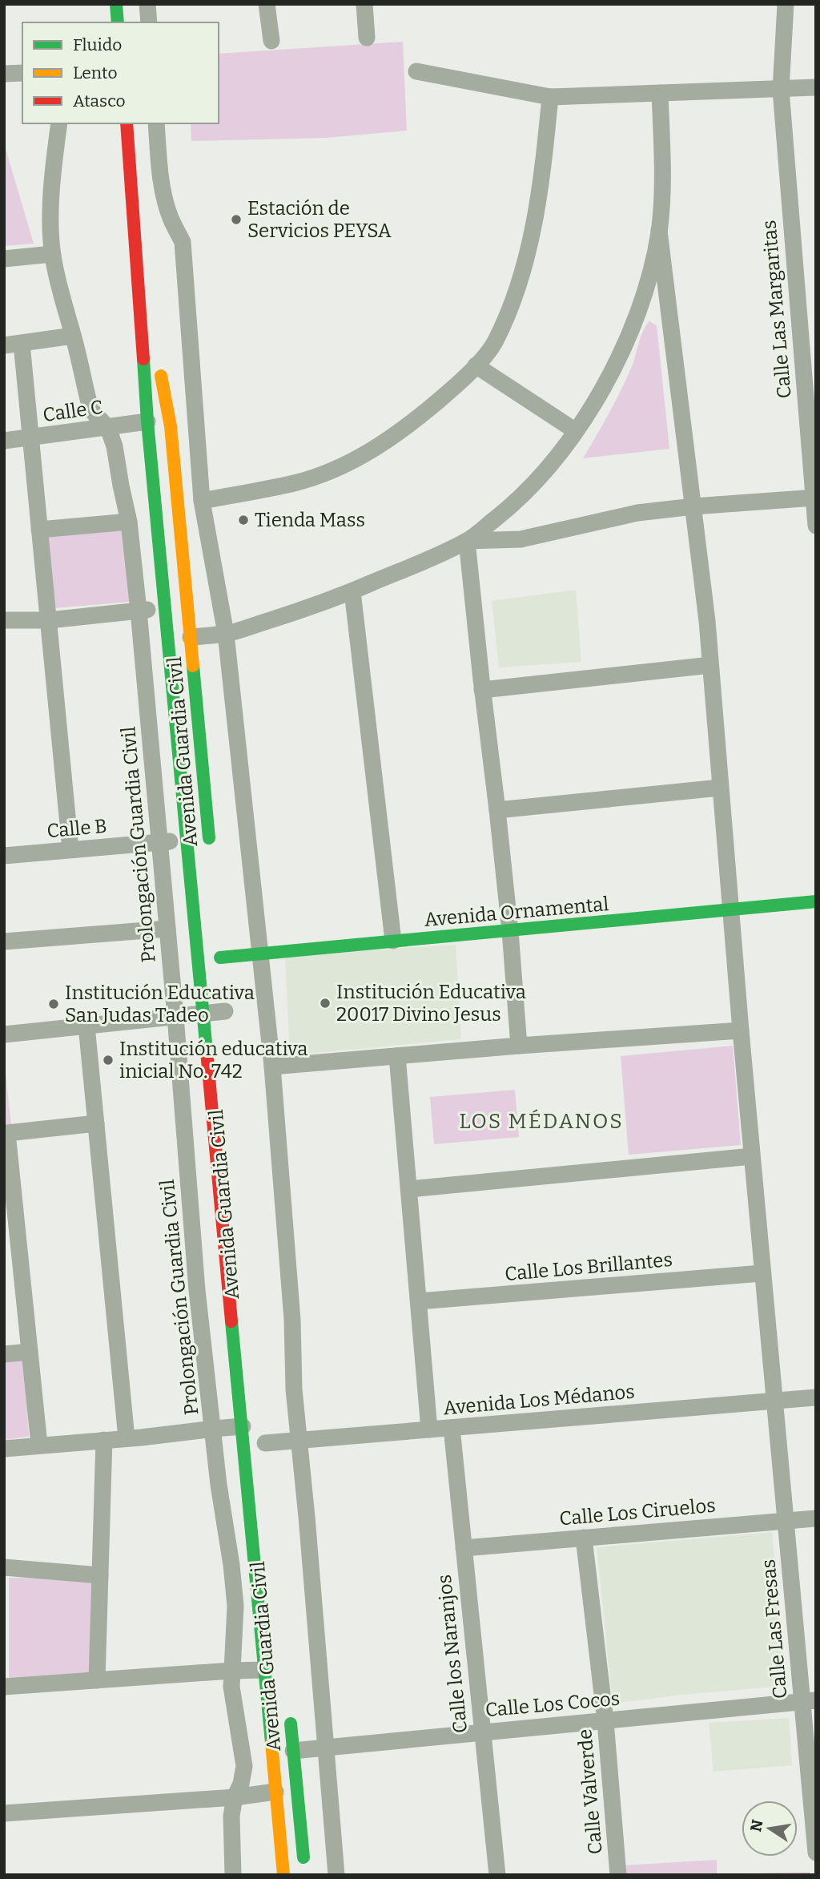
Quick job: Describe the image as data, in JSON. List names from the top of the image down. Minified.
{"streets":{"main road":["Avenida Guardia Civil","Avenida Ornamental"],"street":["Calle Las Margaritas","Calle C","Calle B","Prolongación Guardia Civil","Calle Los Brillantes","Avenida Los Médanos","Calle Los Ciruelos","Calle Las Fresas","Calle los Naranjos","Calle Los Cocos","Calle Valverde"]},"crossings":[["Calle C","Avenida Guardia Civil"],["Calle C","Prolongación Guardia Civil"],["Avenida Guardia Civil","Calle B"],["Avenida Guardia Civil","Calle Los Cocos"],["Calle B","Prolongación Guardia Civil"],["Avenida Ornamental","Calle Las Fresas"],["Calle Los Brillantes","Calle Las Fresas"],["Avenida Los Médanos","Calle Las Fresas"],["Avenida Los Médanos","Calle los Naranjos"],["Calle Los Ciruelos","Calle Las Fresas"],["Calle Los Ciruelos","Calle los Naranjos"],["Calle Los Ciruelos","Calle Valverde"],["Calle Las Fresas","Calle Los Cocos"],["Calle los Naranjos","Calle Los Cocos"],["Calle Los Cocos","Calle Valverde"]],"districts":["LOS MÉDANOS"],"places":["Estación de Servicios PEYSA","Tienda Mass","Institución Educativa 20017 Divino Jesus","Institución Educativa San Judas Tadeo","Institución educativa inicial No. 742"],"legend":["Fluido","Lento","Atasco"],"north":"left"}
